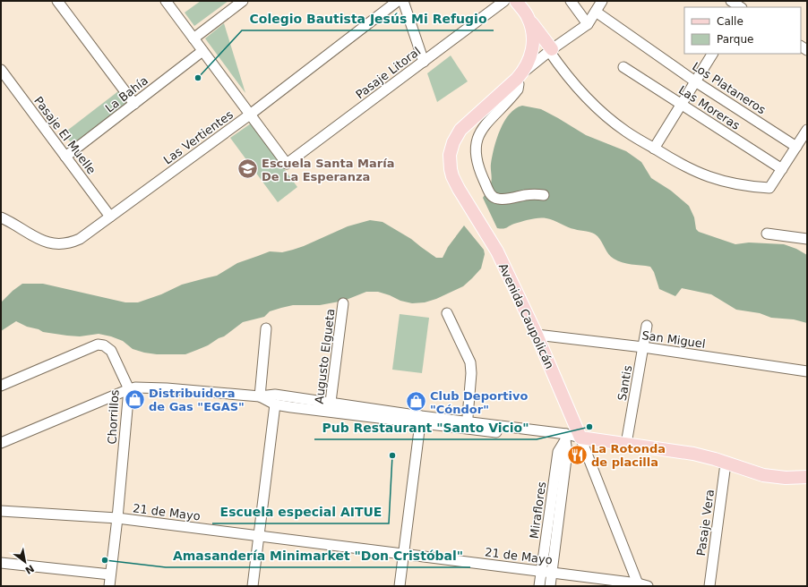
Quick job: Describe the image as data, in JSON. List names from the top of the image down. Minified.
{"streets":{"main road":["Avenida Caupolicán"],"street":["Pasaje Litoral","Los Plataneros","La Bahía","Las Moreras","Pasaje El Muelle","Las Vertientes","San Miguel","Augusto Elgueta","Santis","Chorrillos","Miraflores","21 de Mayo","Pasaje Vera"]},"crossings":[["Pasaje Litoral","Las Vertientes"],["La Bahía","Pasaje El Muelle"],["Pasaje El Muelle","Las Vertientes"],["Avenida Caupolicán","San Miguel"],["Avenida Caupolicán","21 de Mayo"],["San Miguel","Santis"],["Chorrillos","21 de Mayo"],["Miraflores","21 de Mayo"]],"places":{"other":["Colegio Bautista Jesús Mi Refugio","Pub Restaurant \"Santo Vicio\"","Escuela especial AITUE","Amasandería Minimarket \"Don Cristóbal\""],"school or university":["Escuela Santa María De La Esperanza"],"shop":["Distribuidora de Gas \"EGAS\"","Club Deportivo \"Cóndor\""],"restaurant":["La Rotonda de placilla"]},"legend":["Calle","Parque"],"north":"bottom right"}
